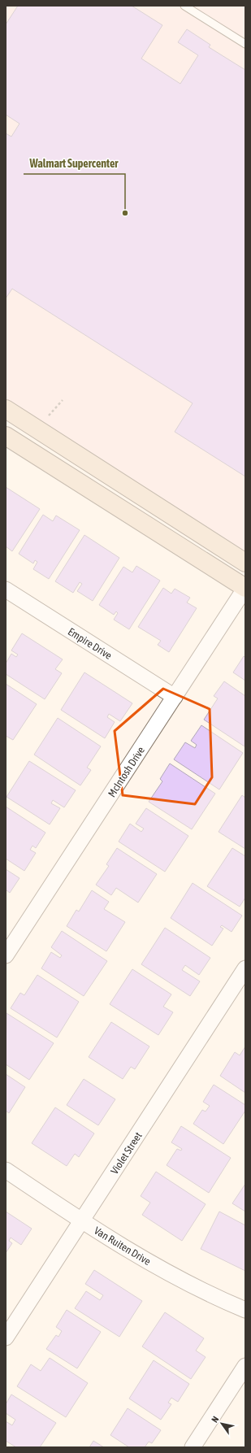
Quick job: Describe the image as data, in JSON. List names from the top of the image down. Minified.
{"streets":{"street":["Empire Drive","McIntosh Drive","Violet Street","Van Ruiten Drive"]},"crossings":[["Empire Drive","McIntosh Drive"],["Violet Street","Van Ruiten Drive"]],"places":["Walmart Supercenter"],"north":"top left"}
